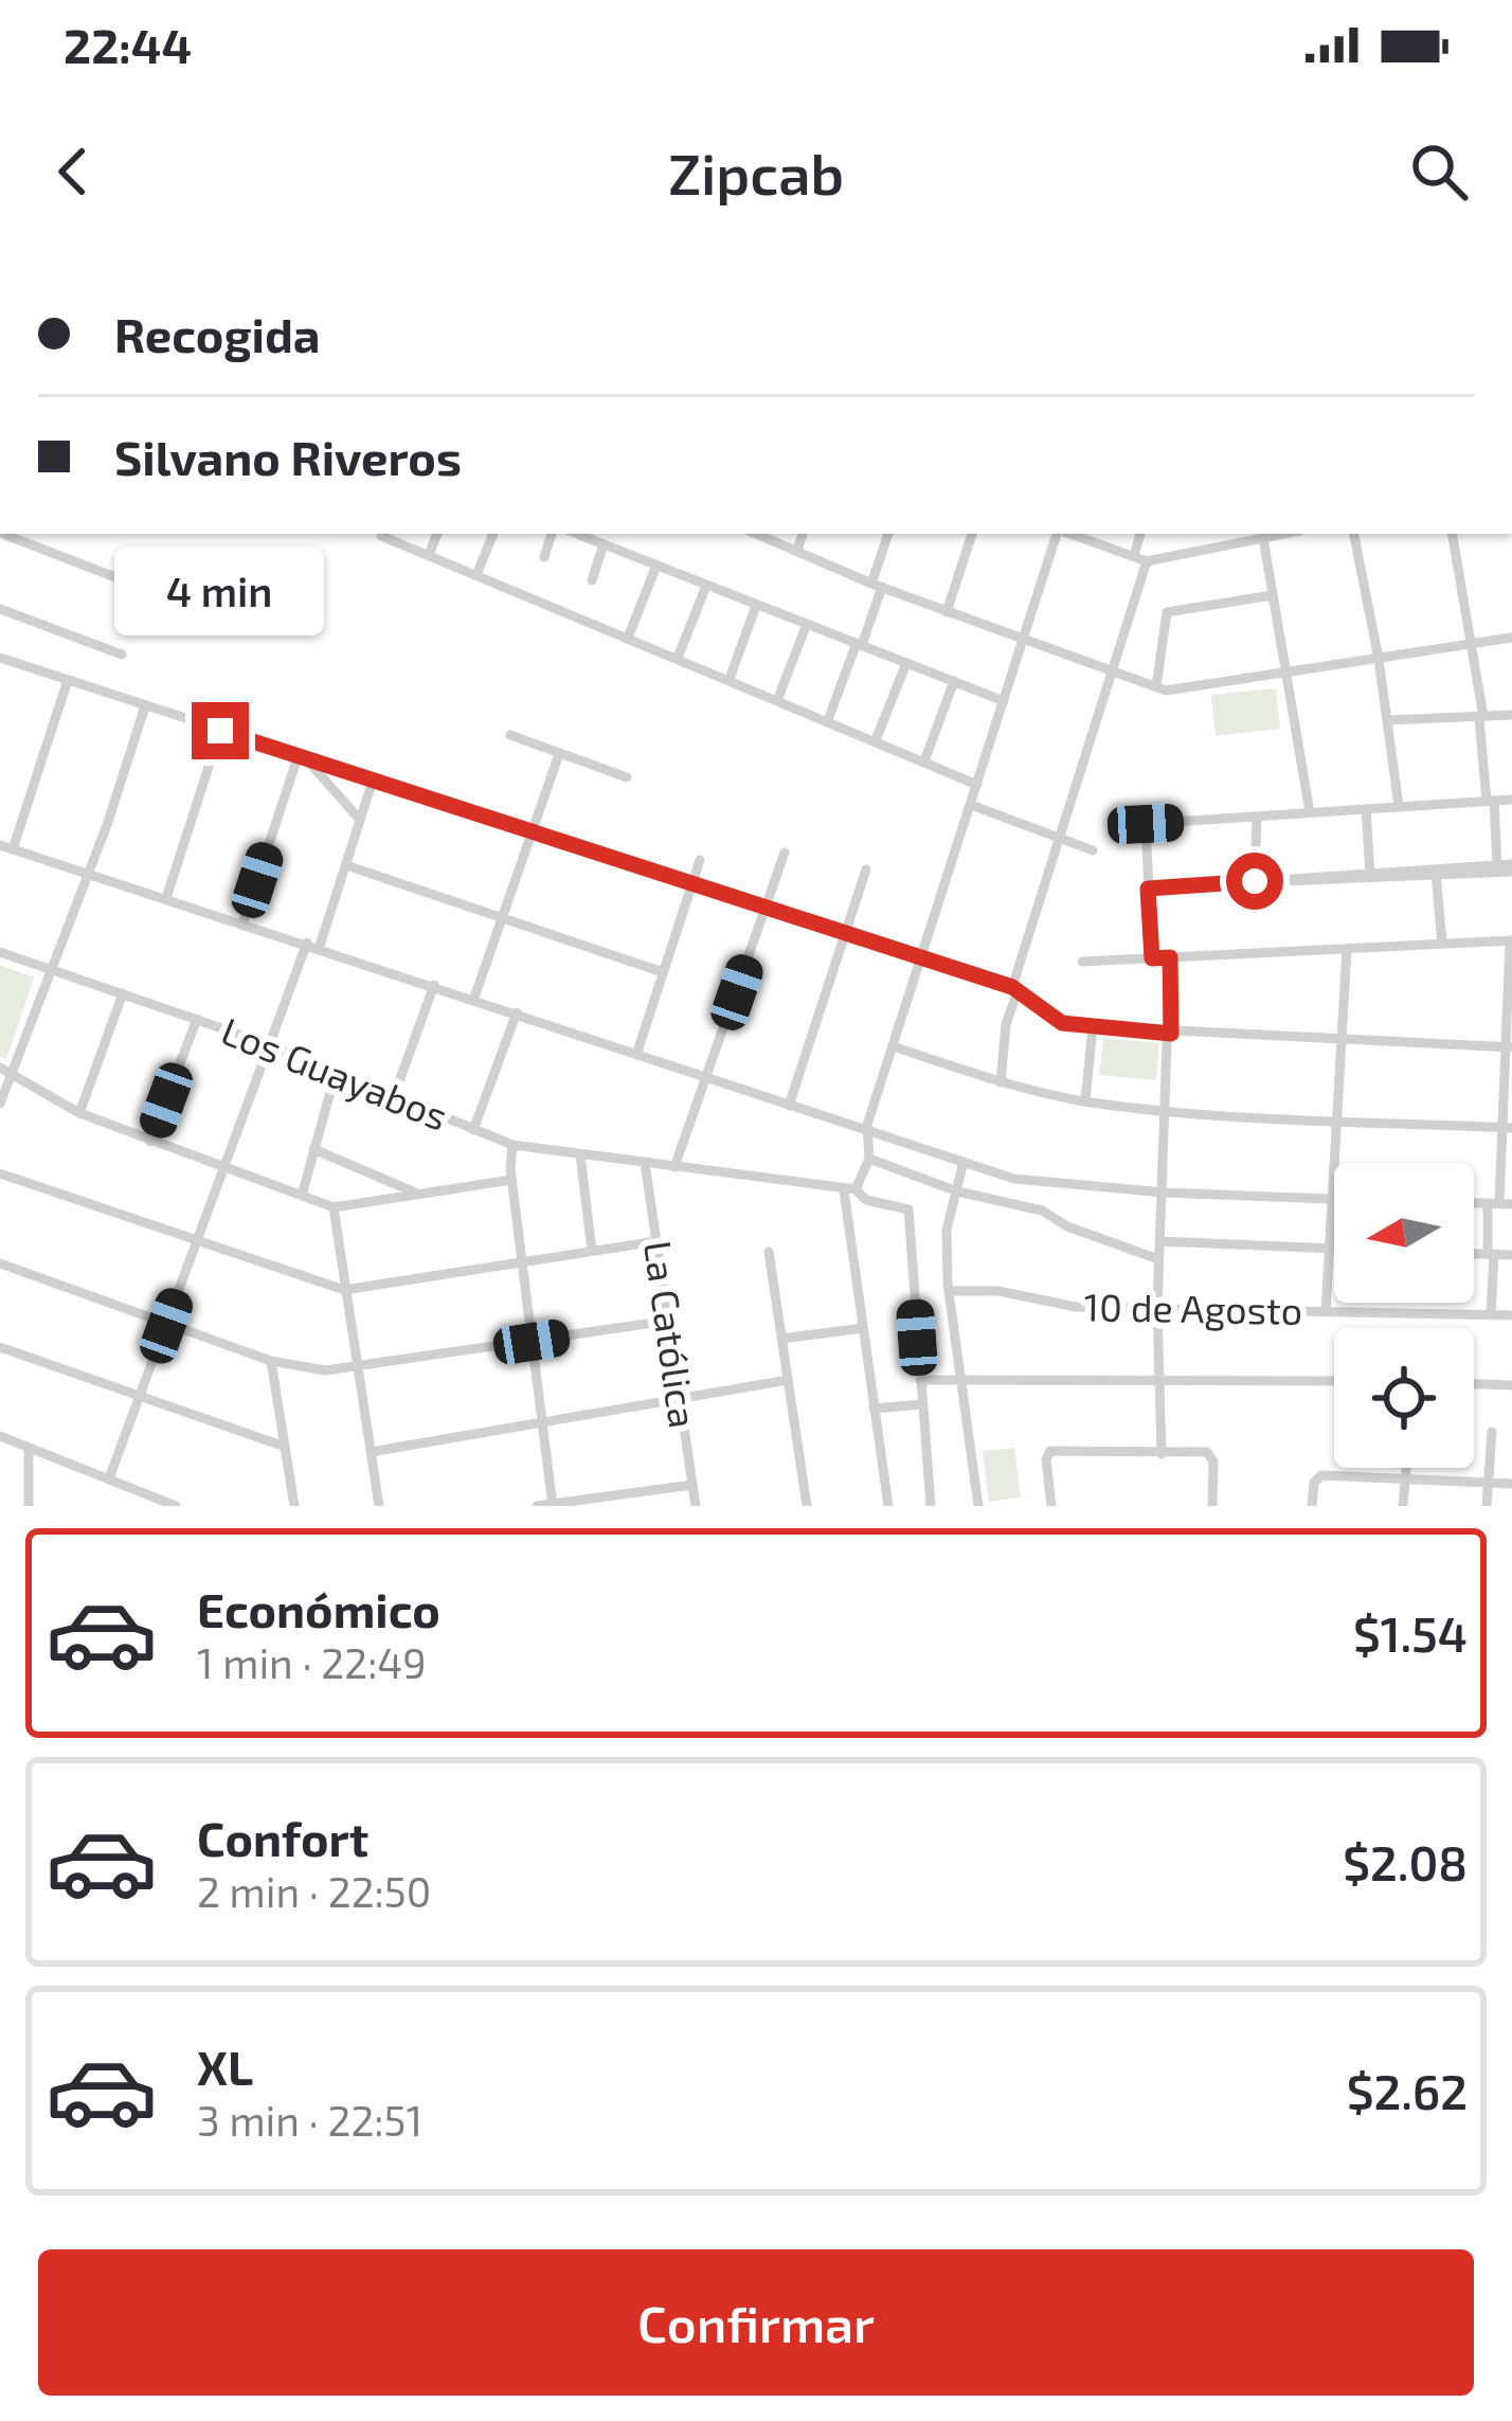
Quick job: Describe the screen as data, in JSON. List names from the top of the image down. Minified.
{"streets":{"street":["Los Guayabos","10 de Agosto","La Católica"]},"crossings":[["Los Guayabos","La Católica"]],"north":"left","page":{"status":"22:44","header":"Zipcab","banner":["Recogida","Silvano Riveros"],"bubble":"4 min","list":[{"name":"Económico","note":"1 min · 22:49","value":"$1.54"},{"name":"Confort","note":"2 min · 22:50","value":"$2.08"},{"name":"XL","note":"3 min · 22:51","value":"$2.62"}],"buttons":"Confirmar"}}
